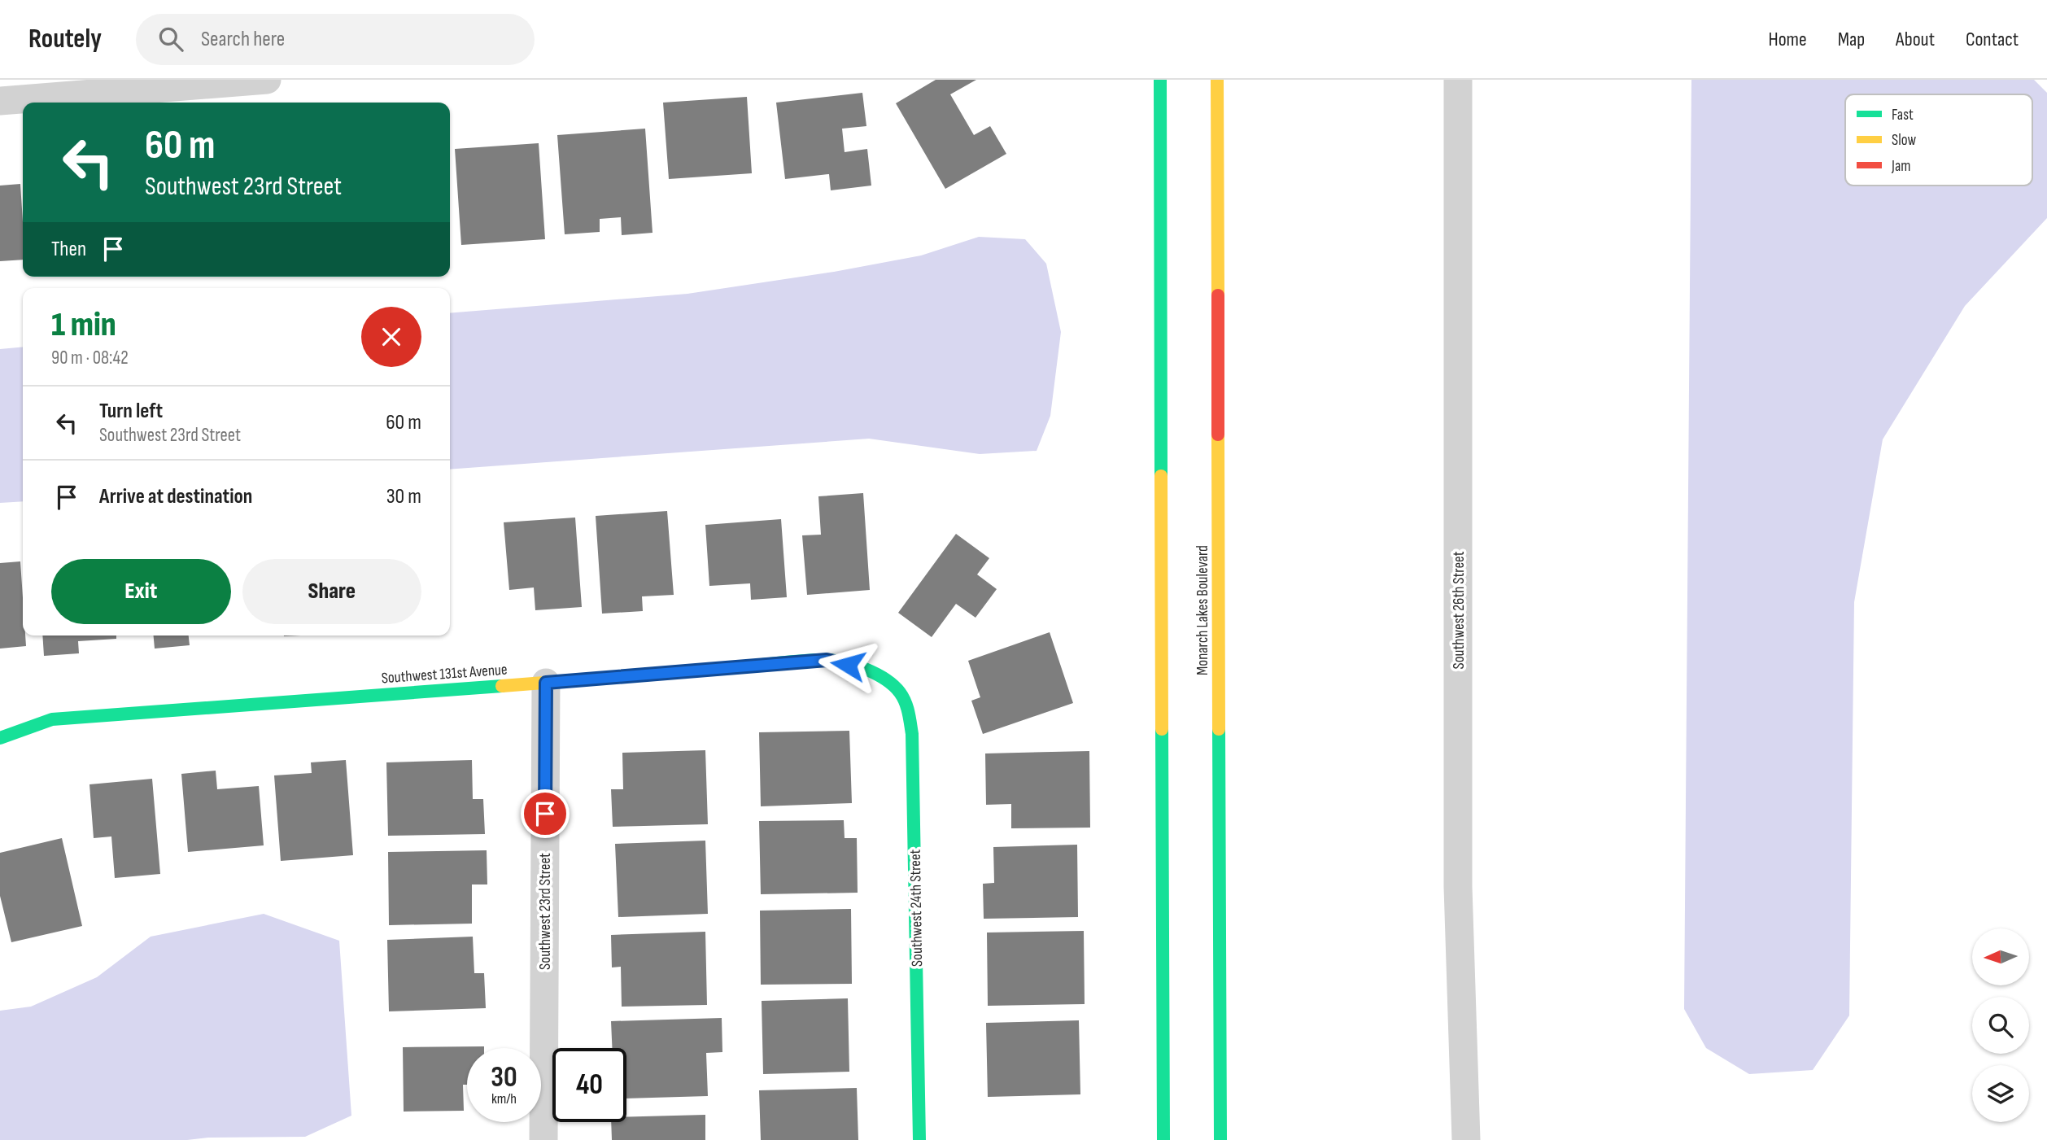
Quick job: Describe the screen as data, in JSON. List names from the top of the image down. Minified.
{"streets":{"street":["Monarch Lakes Boulevard","Southwest 26th Street","Southwest 131st Avenue","Southwest 24th Street","Southwest 23rd Street"]},"crossings":[["Southwest 131st Avenue","Southwest 24th Street"],["Southwest 131st Avenue","Southwest 23rd Street"]],"legend":["Fast","Slow","Jam"],"north":"left","page":{"header":"Routely","search":"Search here","nav":["Home","Map","About","Contact"],"turn":["60 m","Southwest 23rd Street"],"then":"Then","heading":["1 min","90 m · 08:42"],"list":[{"name":"Turn left","note":"Southwest 23rd Street","value":"60 m"},{"name":"Arrive at destination","value":"30 m"}],"buttons":["Exit","Share"],"speed":"30 km/h","limit":"40"}}
